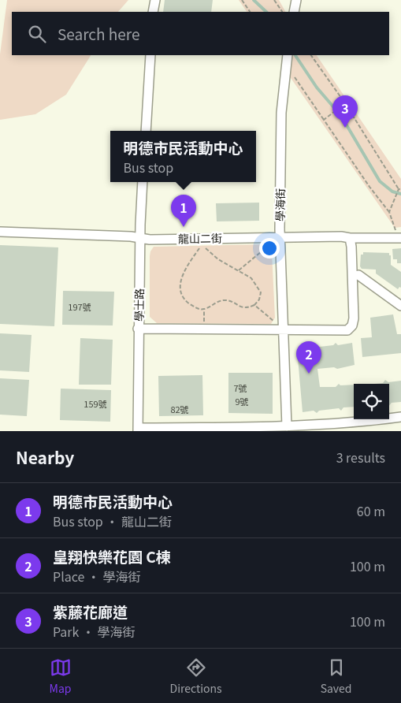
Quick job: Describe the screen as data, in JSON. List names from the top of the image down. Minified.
{"streets":{"street":["學海街","龍山二街","學士路"]},"crossings":[["學海街","龍山二街"],["龍山二街","學士路"]],"house_numbers":["197號","7號","9號","159號","82號"],"page":{"search":"Search here","pins":["3","1","2"],"popup":["明德市民活動中心","Bus stop"],"heading":["Nearby","3 results"],"list":[{"mark":"1","name":"明德市民活動中心","note":"Bus stop · 龍山二街","value":"60 m"},{"mark":"2","name":"皇翔快樂花園 C棟","note":"Place · 學海街","value":"100 m"},{"mark":"3","name":"紫藤花廊道","note":"Park · 學海街","value":"100 m"}],"nav":["Map","Directions","Saved"]}}
